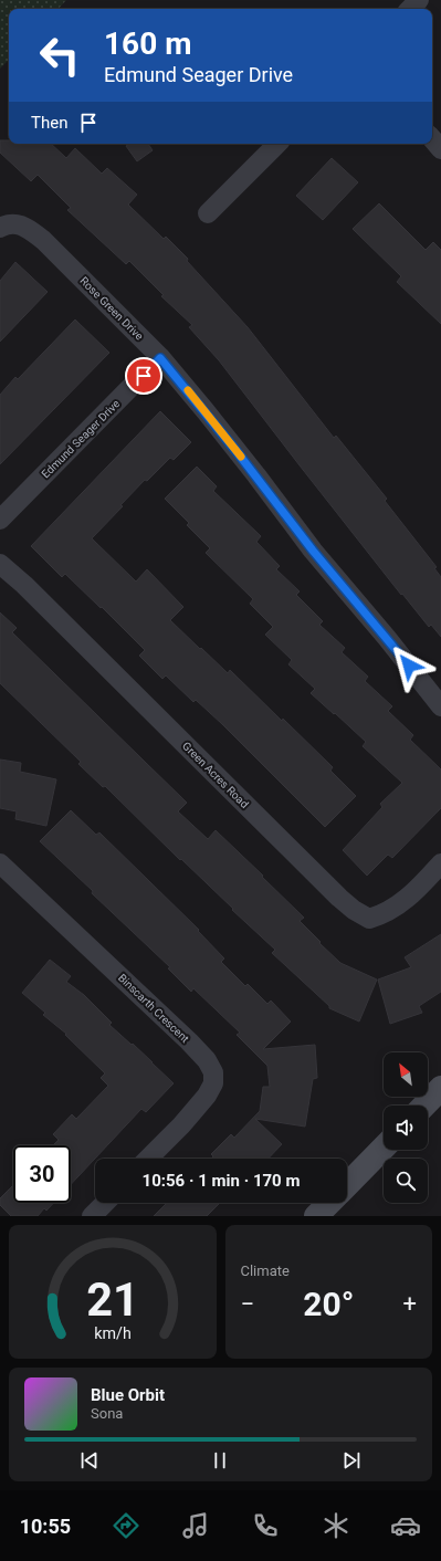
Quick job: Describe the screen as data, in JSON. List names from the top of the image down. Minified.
{"streets":{"street":["Rose Green Drive","Edmund Seager Drive","Green Acres Road","Binscarth Crescent"]},"crossings":[["Rose Green Drive","Edmund Seager Drive"]],"north":"top left","page":{"turn":["160 m","Edmund Seager Drive"],"then":"Then","limit":"30","trip":"10:56 · 1 min · 170 m","tile":"Climate","heat":["−","20°","+"],"song":["Blue Orbit","Sona"],"tabs":"10:55","gauge":["21","km/h"]}}
